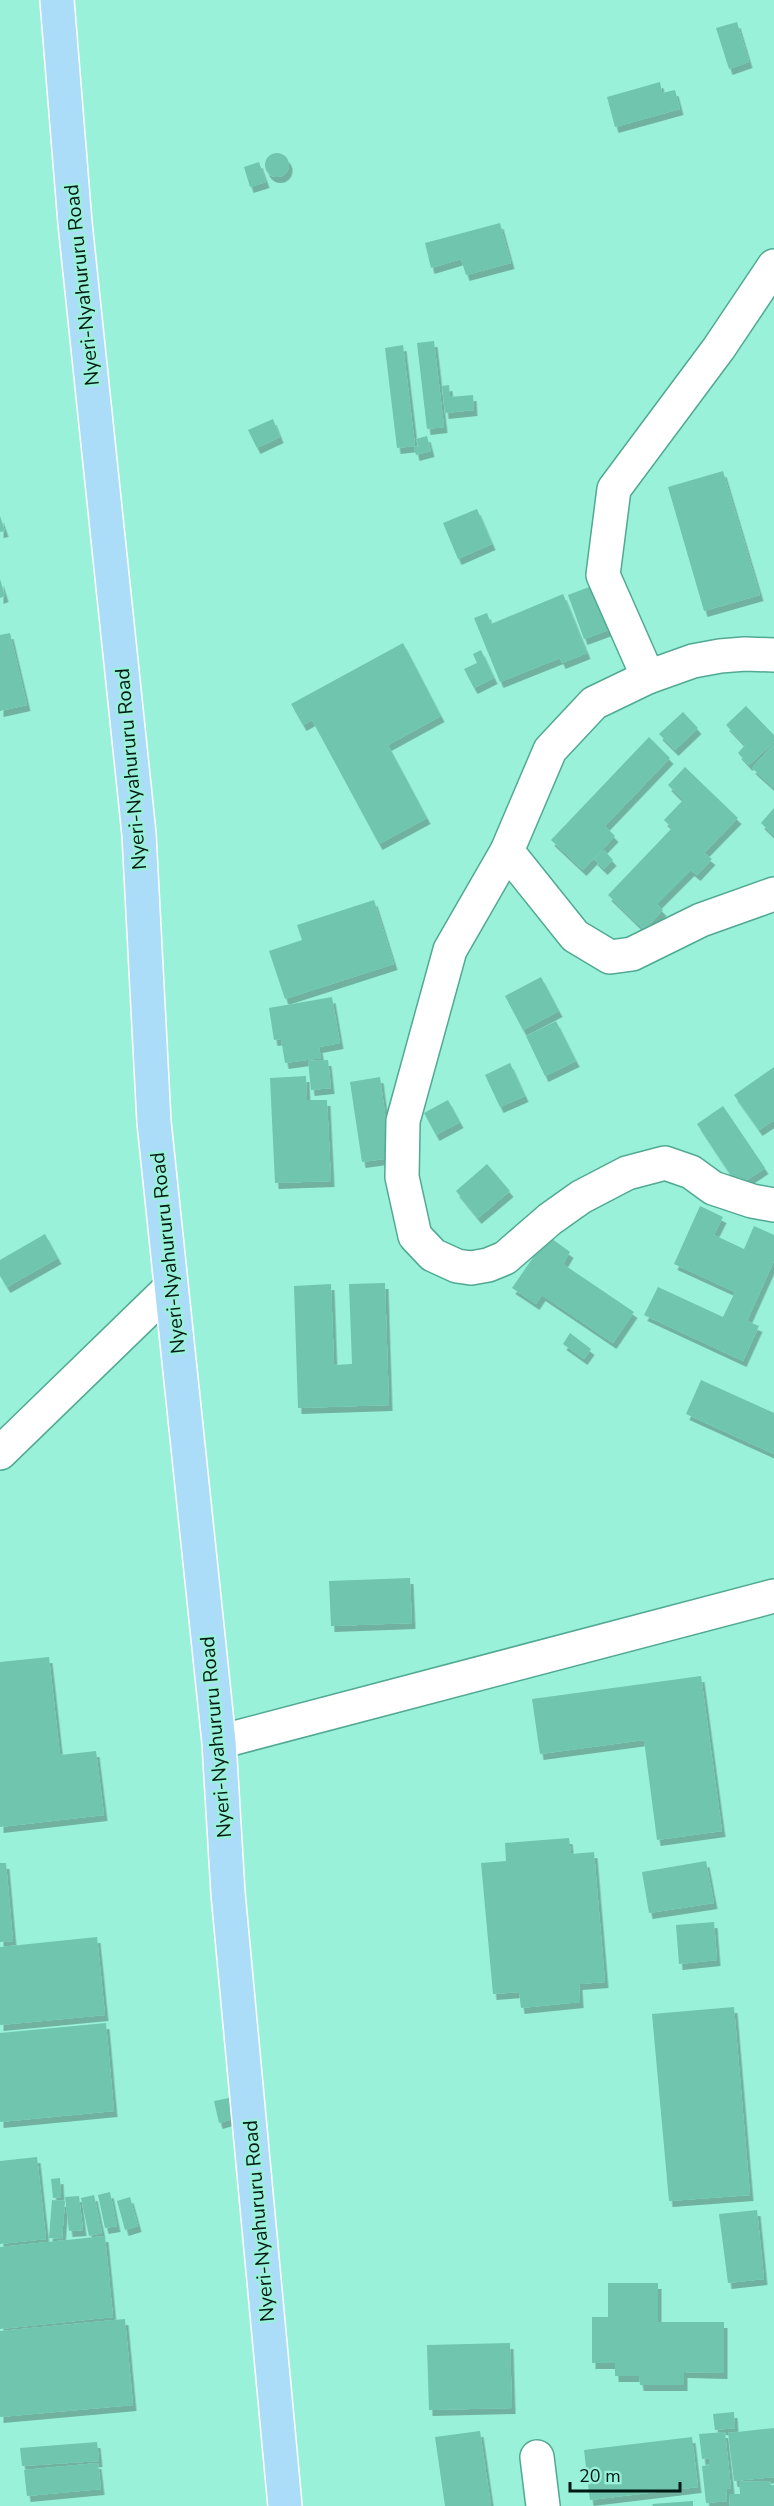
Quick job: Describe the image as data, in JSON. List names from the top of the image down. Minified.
{"streets":{"main road":["Nyeri-Nyahururu Road"]},"scale_bar":"20 m"}
